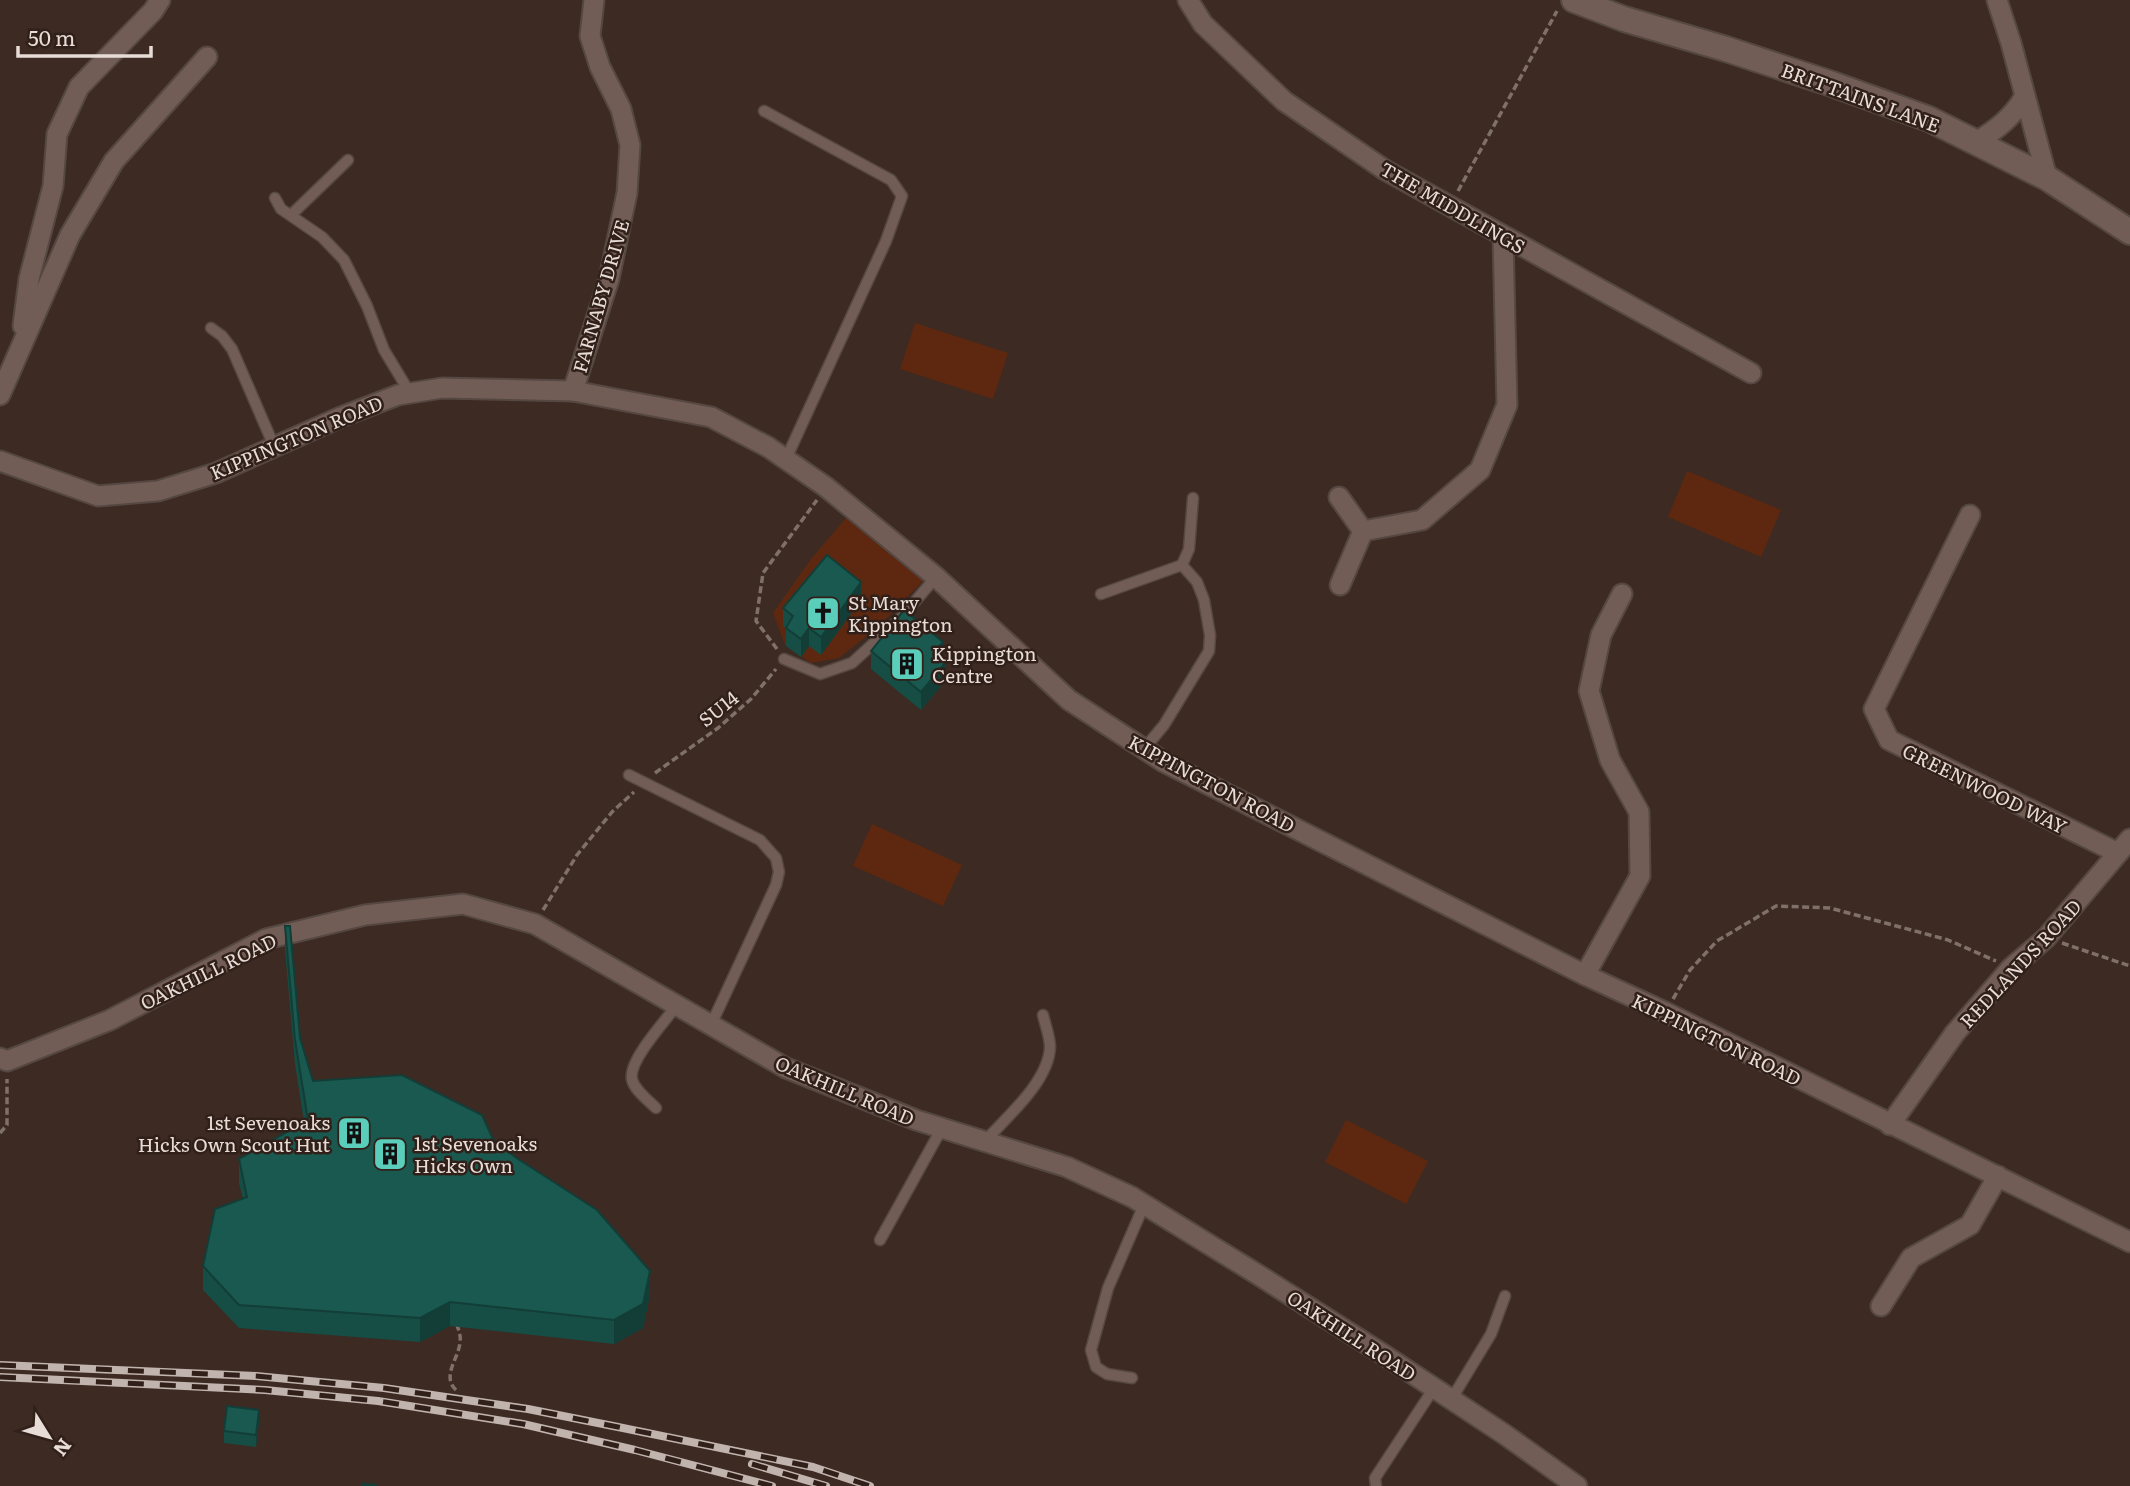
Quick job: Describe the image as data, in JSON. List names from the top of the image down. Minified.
{"streets":{"street":["BRITTAINS LANE","THE MIDDLINGS","FARNABY DRIVE","KIPPINGTON ROAD","GREENWOOD WAY","REDLANDS ROAD","OAKHILL ROAD"],"path":["SU14"]},"crossings":[["FARNABY DRIVE","KIPPINGTON ROAD"],["KIPPINGTON ROAD","REDLANDS ROAD"],["SU14","OAKHILL ROAD"],["GREENWOOD WAY","REDLANDS ROAD"]],"places":{"church":["St Mary Kippington"],"building":["Kippington Centre","1st Sevenoaks Hicks Own Scout Hut","1st Sevenoaks Hicks Own"]},"scale_bar":"50 m","north":"bottom right"}
